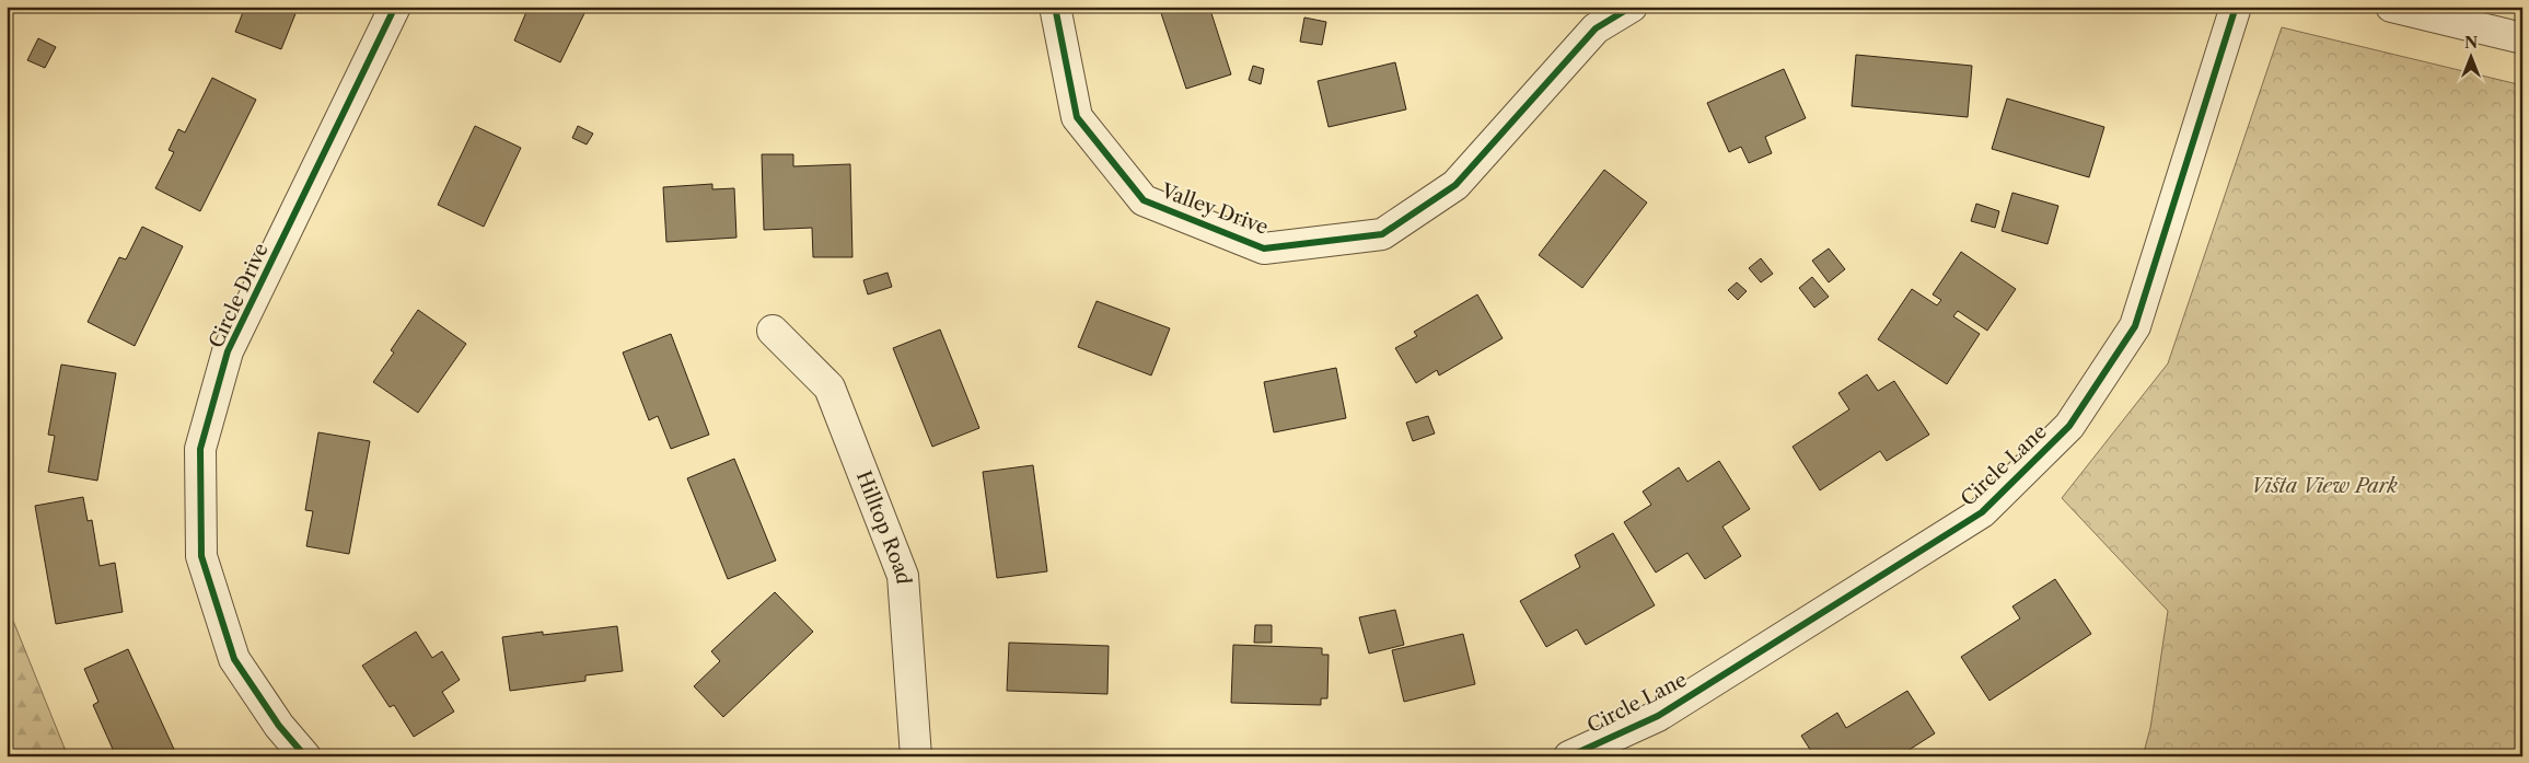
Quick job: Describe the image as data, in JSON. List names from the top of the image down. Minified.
{"streets":{"street":["Valley Drive","Circle Drive","Circle Lane","Hilltop Road"]},"parks":["Vista View Park"],"north":"top"}
